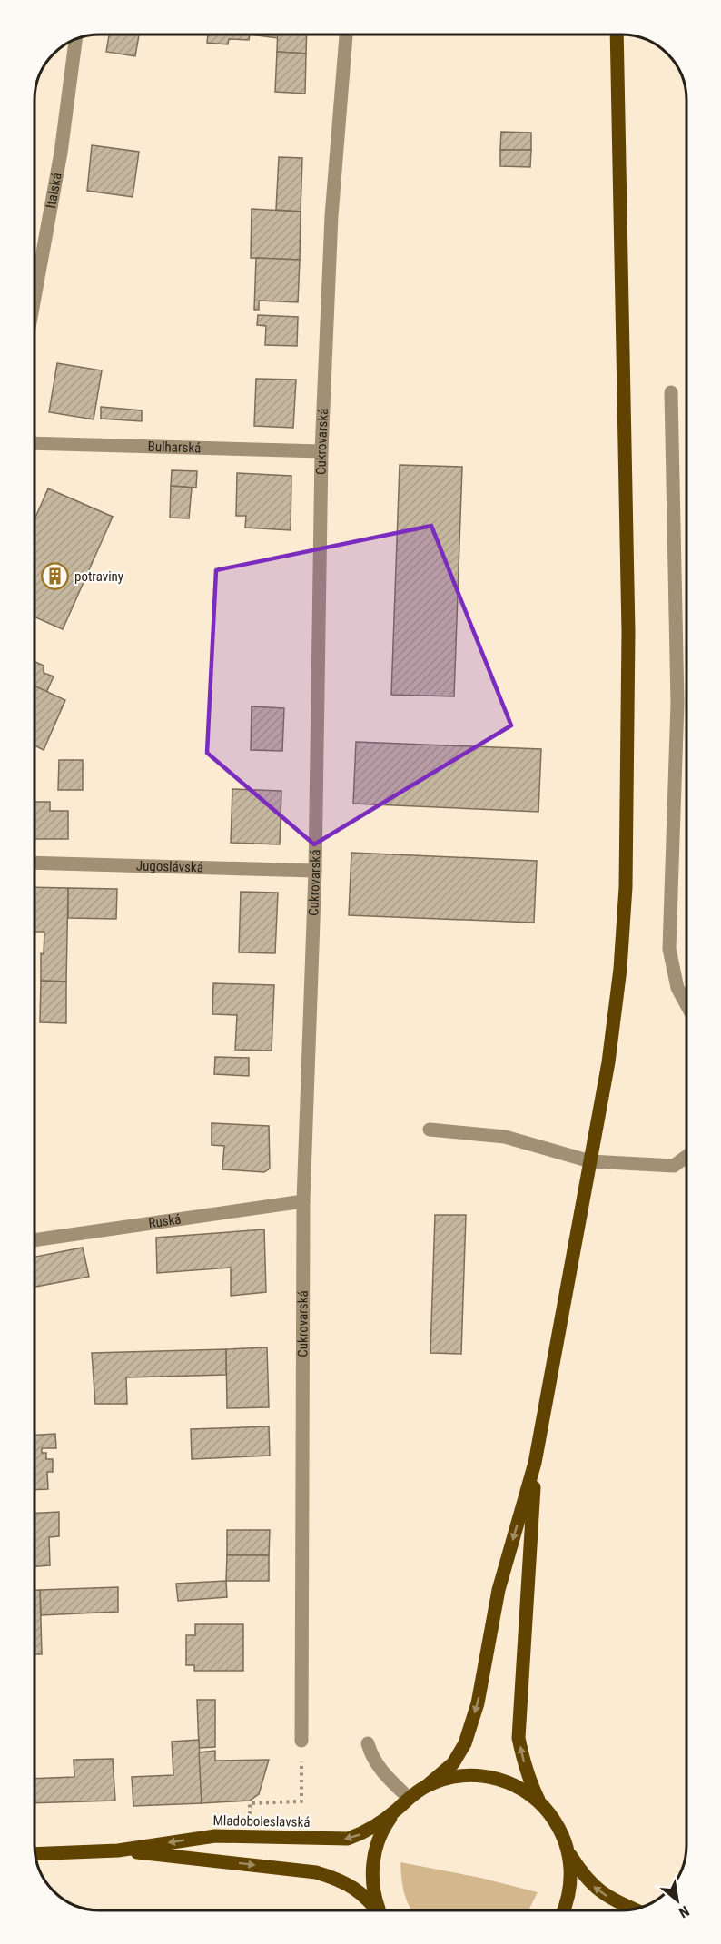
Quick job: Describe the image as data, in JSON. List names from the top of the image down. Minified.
{"streets":{"main road":["Mladoboleslavská"],"street":["Italská","Cukrovarská","Bulharská","Jugoslávská","Ruská"]},"crossings":[["Cukrovarská","Bulharská"],["Cukrovarská","Jugoslávská"],["Cukrovarská","Ruská"]],"places":{"building":["potraviny"]},"north":"bottom right"}
